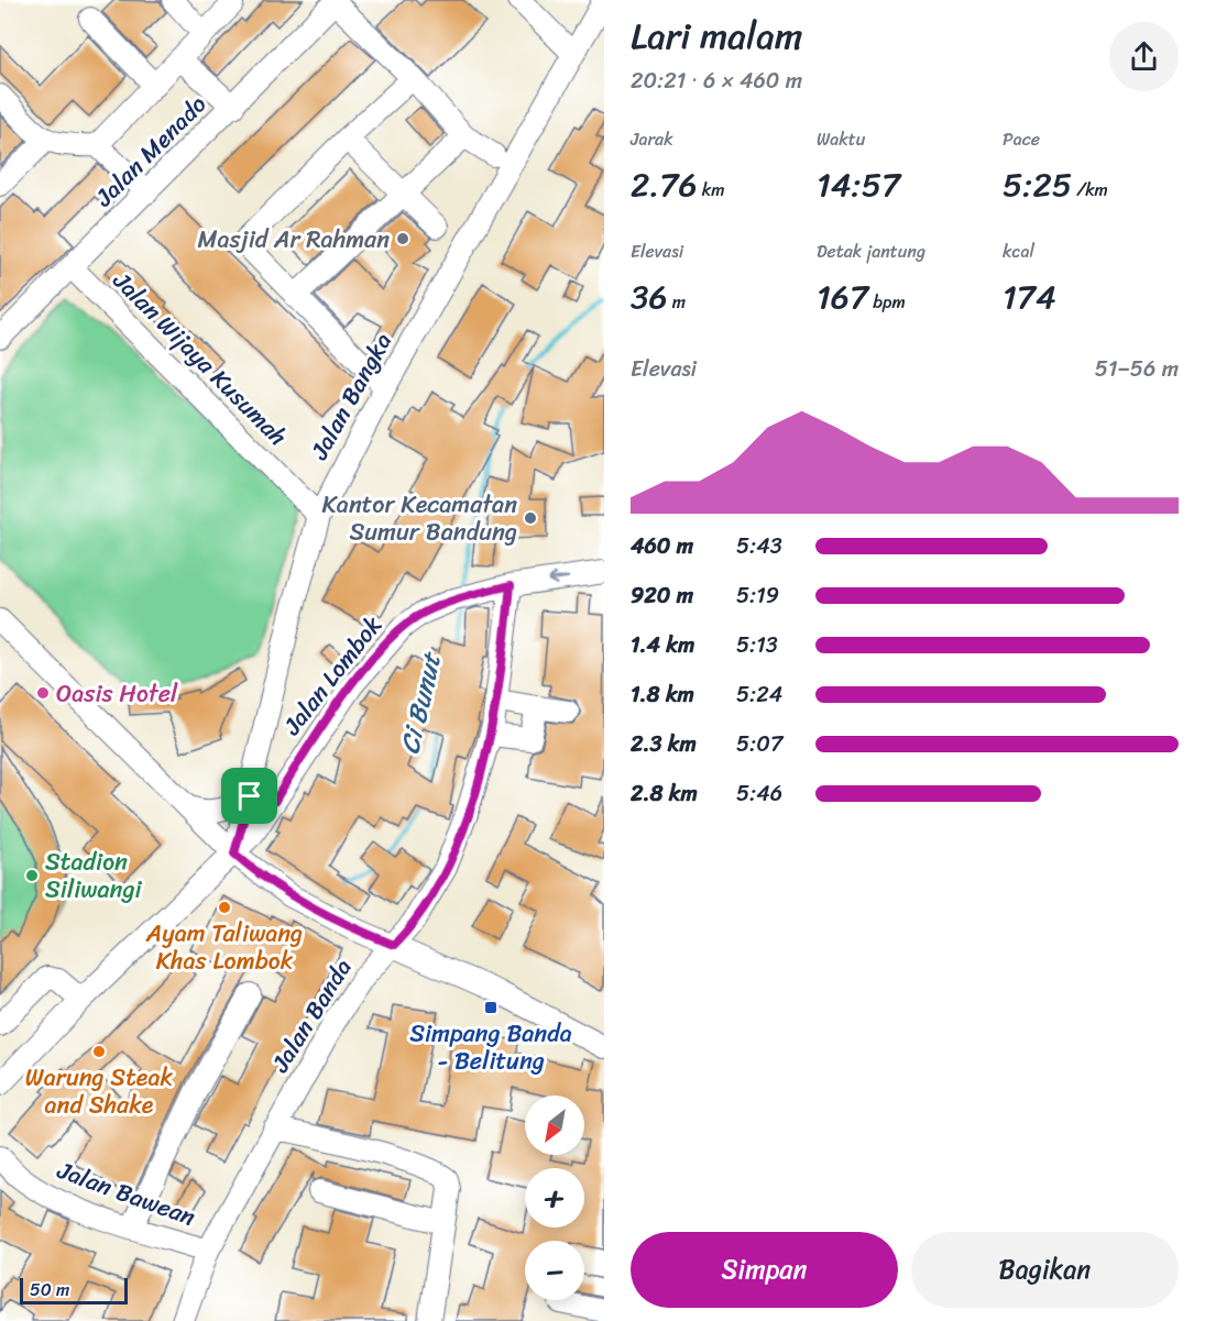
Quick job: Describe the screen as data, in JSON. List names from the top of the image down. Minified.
{"streets":{"street":["Jalan Menado","Jalan Wijaya Kusumah","Jalan Bangka","Jalan Lombok","Jalan Banda","Jalan Bawean"]},"crossings":[["Jalan Menado","Jalan Wijaya Kusumah"],["Jalan Wijaya Kusumah","Jalan Bangka"],["Jalan Bangka","Jalan Lombok"],["Jalan Lombok","Jalan Banda"],["Jalan Banda","Jalan Bawean"]],"water":["Ci Bunut"],"places":{"other":["Masjid Ar Rahman","Kantor Kecamatan Sumur Bandung","Oasis Hotel","Stadion Siliwangi","Ayam Taliwang Khas Lombok","Warung Steak and Shake"],"transit":["Simpang Banda - Belitung"]},"scale_bar":"50 m","north":"bottom left","page":{"heading":["Lari malam","20:21 · 6 × 460 m"],"stats":[["Jarak","2.76 km"],["Waktu","14:57"],["Pace","5:25 /km"],["Elevasi","36 m"],["Detak jantung","167 bpm"],["kcal","174"]],"chart":["Elevasi","51–56 m"],"list":[{"name":"460 m","note":"5:43"},{"name":"920 m","note":"5:19"},{"name":"1.4 km","note":"5:13"},{"name":"1.8 km","note":"5:24"},{"name":"2.3 km","note":"5:07"},{"name":"2.8 km","note":"5:46"}],"map_buttons":["+","−"],"buttons":["Simpan","Bagikan"],"scale":"50 m"}}
